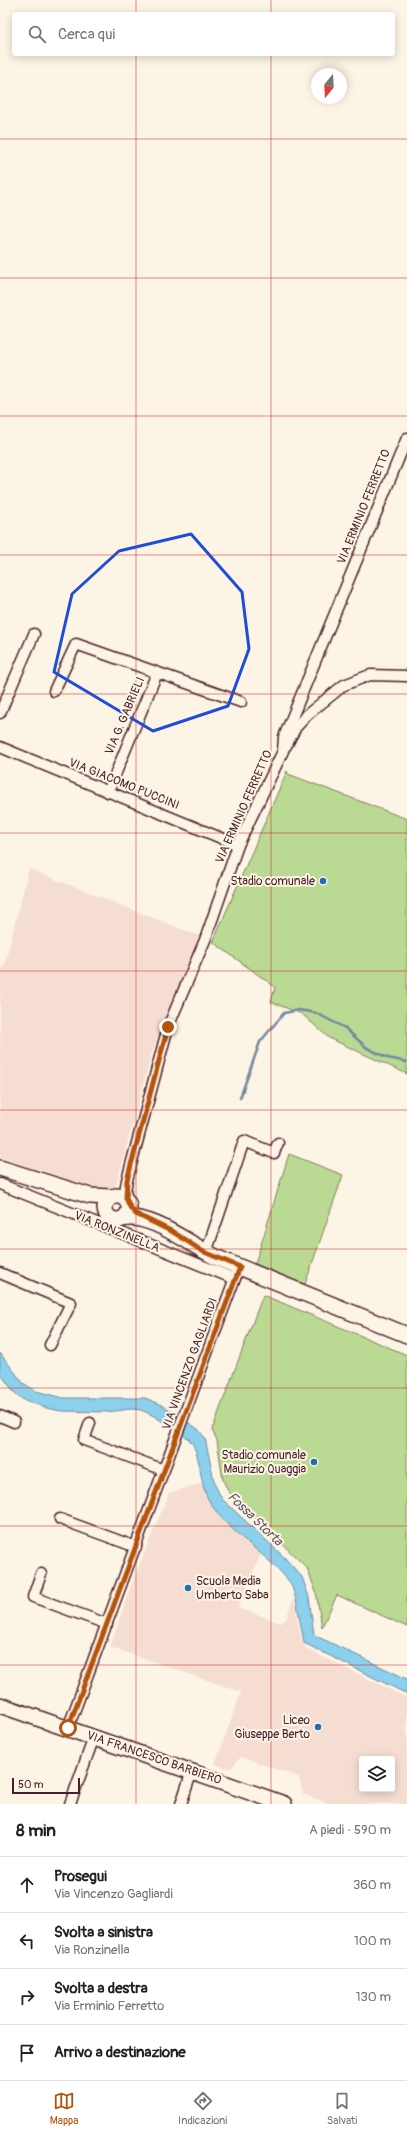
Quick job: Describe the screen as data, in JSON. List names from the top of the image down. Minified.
{"streets":{"street":["VIA ERMINIO FERRETTO","VIA G. GABRIELI","VIA GIACOMO PUCCINI","VIA RONZINELLA","VIA VINCENZO GAGLIARDI","VIA FRANCESCO BARBIERO"]},"crossings":[["VIA ERMINIO FERRETTO","VIA GIACOMO PUCCINI"],["VIA ERMINIO FERRETTO","VIA RONZINELLA"],["VIA G. GABRIELI","VIA GIACOMO PUCCINI"],["VIA RONZINELLA","VIA VINCENZO GAGLIARDI"],["VIA VINCENZO GAGLIARDI","VIA FRANCESCO BARBIERO"]],"water":["Fossa Storta"],"places":["Stadio comunale","Stadio comunale Maurizio Quaggia","Scuola Media Umberto Saba","Liceo Giuseppe Berto"],"scale_bar":"50 m","north":"bottom","page":{"search":"Cerca qui","scale":"50 m","heading":["8 min","A piedi · 590 m"],"list":[["Prosegui","Via Vincenzo Gagliardi","360 m"],["Svolta a sinistra","Via Ronzinella","100 m"],["Svolta a destra","Via Erminio Ferretto","130 m"],"Arrivo a destinazione"],"nav":["Mappa","Indicazioni","Salvati"]}}
